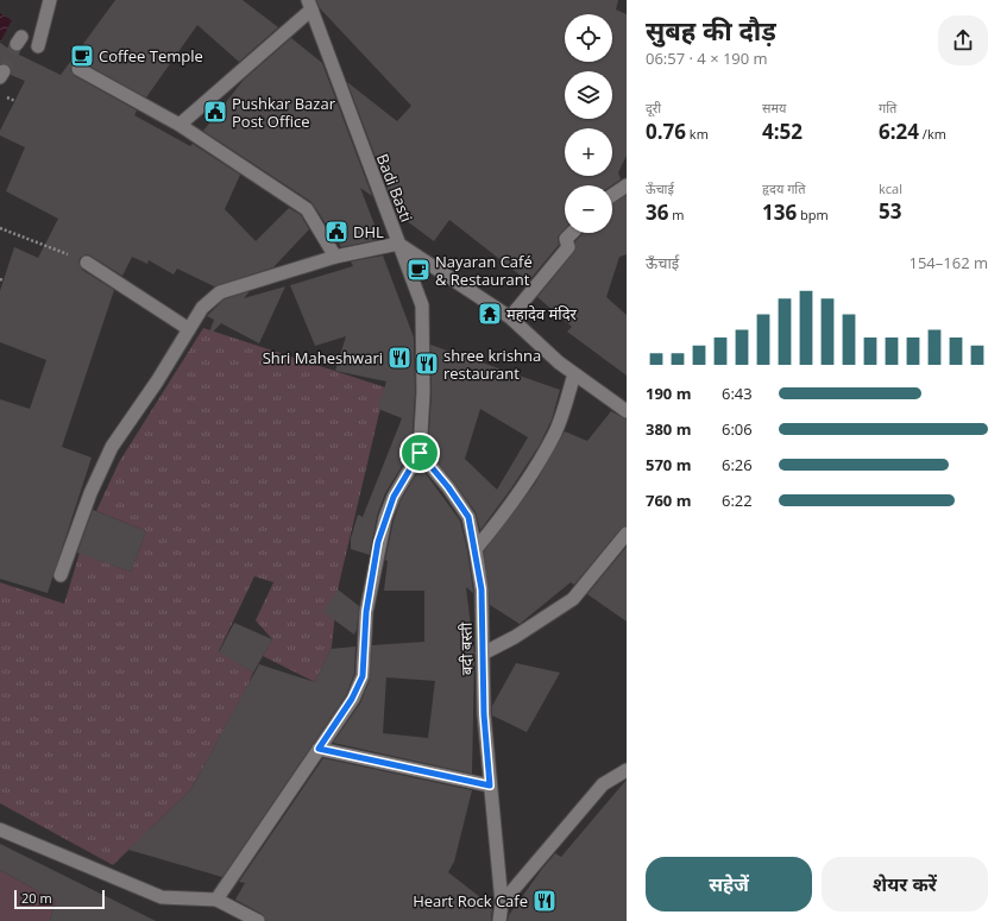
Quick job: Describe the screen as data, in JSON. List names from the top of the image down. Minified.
{"streets":{"street":["Badi Basti","बदी बस्ती"]},"crossings":[["Badi Basti","बदी बस्ती"]],"places":{"cafe":["Coffee Temple","Nayaran Café & Restaurant"],"public building":["Pushkar Bazar Post Office","DHL"],"temple":["महादेव मंदिर"],"restaurant":["Shri Maheshwari","shree krishna restaurant","Heart Rock Cafe"]},"scale_bar":"20 m","page":{"heading":["सुबह की दौड़","06:57 · 4 × 190 m"],"map_buttons":["+","−"],"stats":[["दूरी","0.76 km"],["समय","4:52"],["गति","6:24 /km"],["ऊँचाई","36 m"],["हृदय गति","136 bpm"],["kcal","53"]],"chart":["ऊँचाई","154–162 m"],"list":[{"name":"190 m","note":"6:43"},{"name":"380 m","note":"6:06"},{"name":"570 m","note":"6:26"},{"name":"760 m","note":"6:22"}],"buttons":["सहेजें","शेयर करें"],"scale":"20 m"}}
